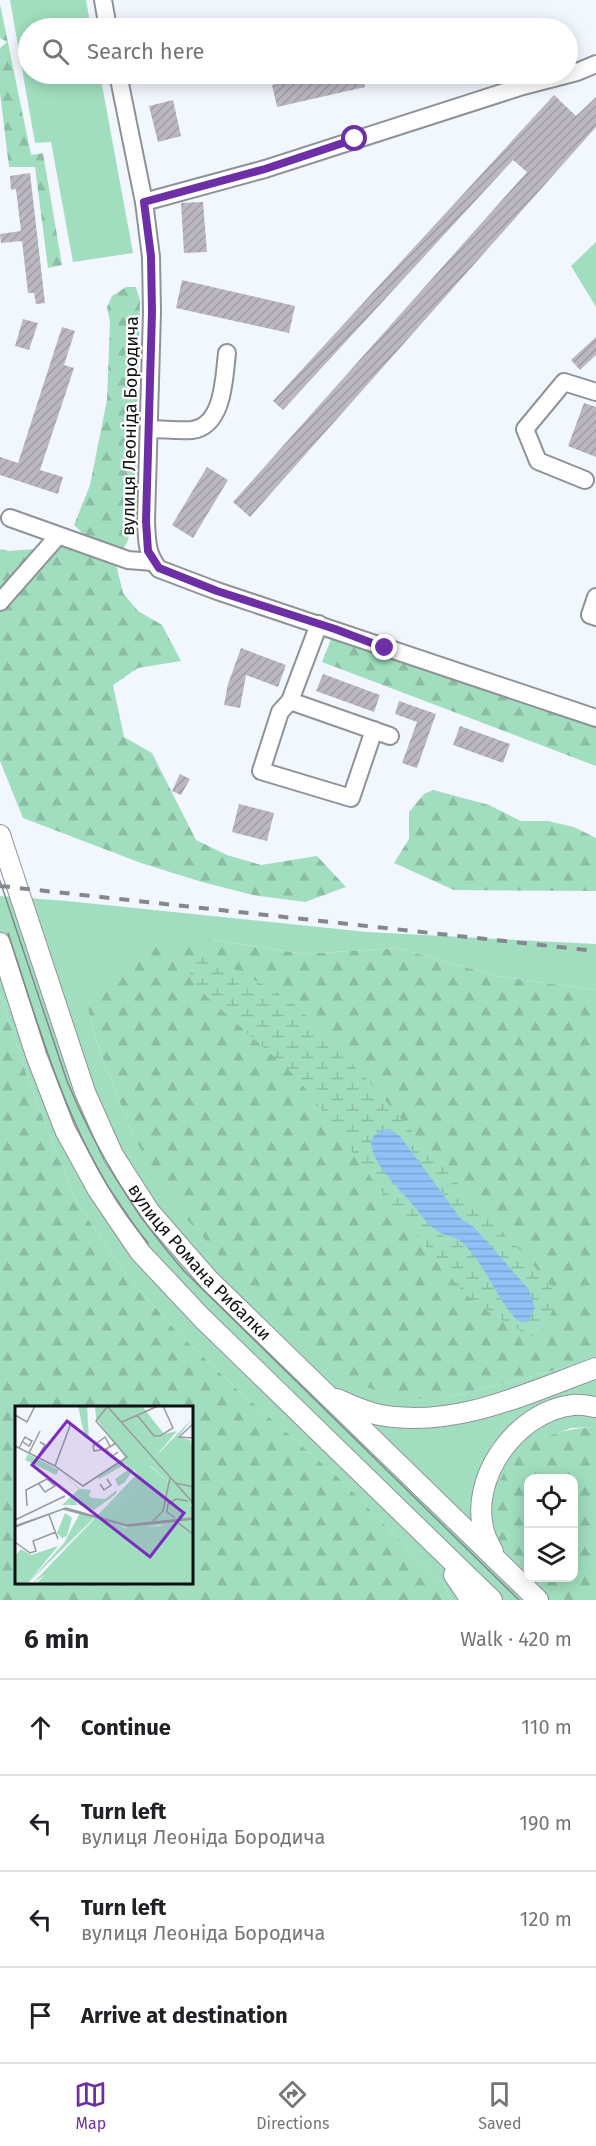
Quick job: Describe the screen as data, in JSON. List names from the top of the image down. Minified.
{"streets":{"main road":["вулиця Романа Рибалки"],"street":["вулиця Леоніда Бородича"]},"page":{"search":"Search here","heading":["6 min","Walk · 420 m"],"list":[["Continue","110 m"],["Turn left","вулиця Леоніда Бородича","190 m"],["Turn left","вулиця Леоніда Бородича","120 m"],"Arrive at destination"],"nav":["Map","Directions","Saved"]}}
